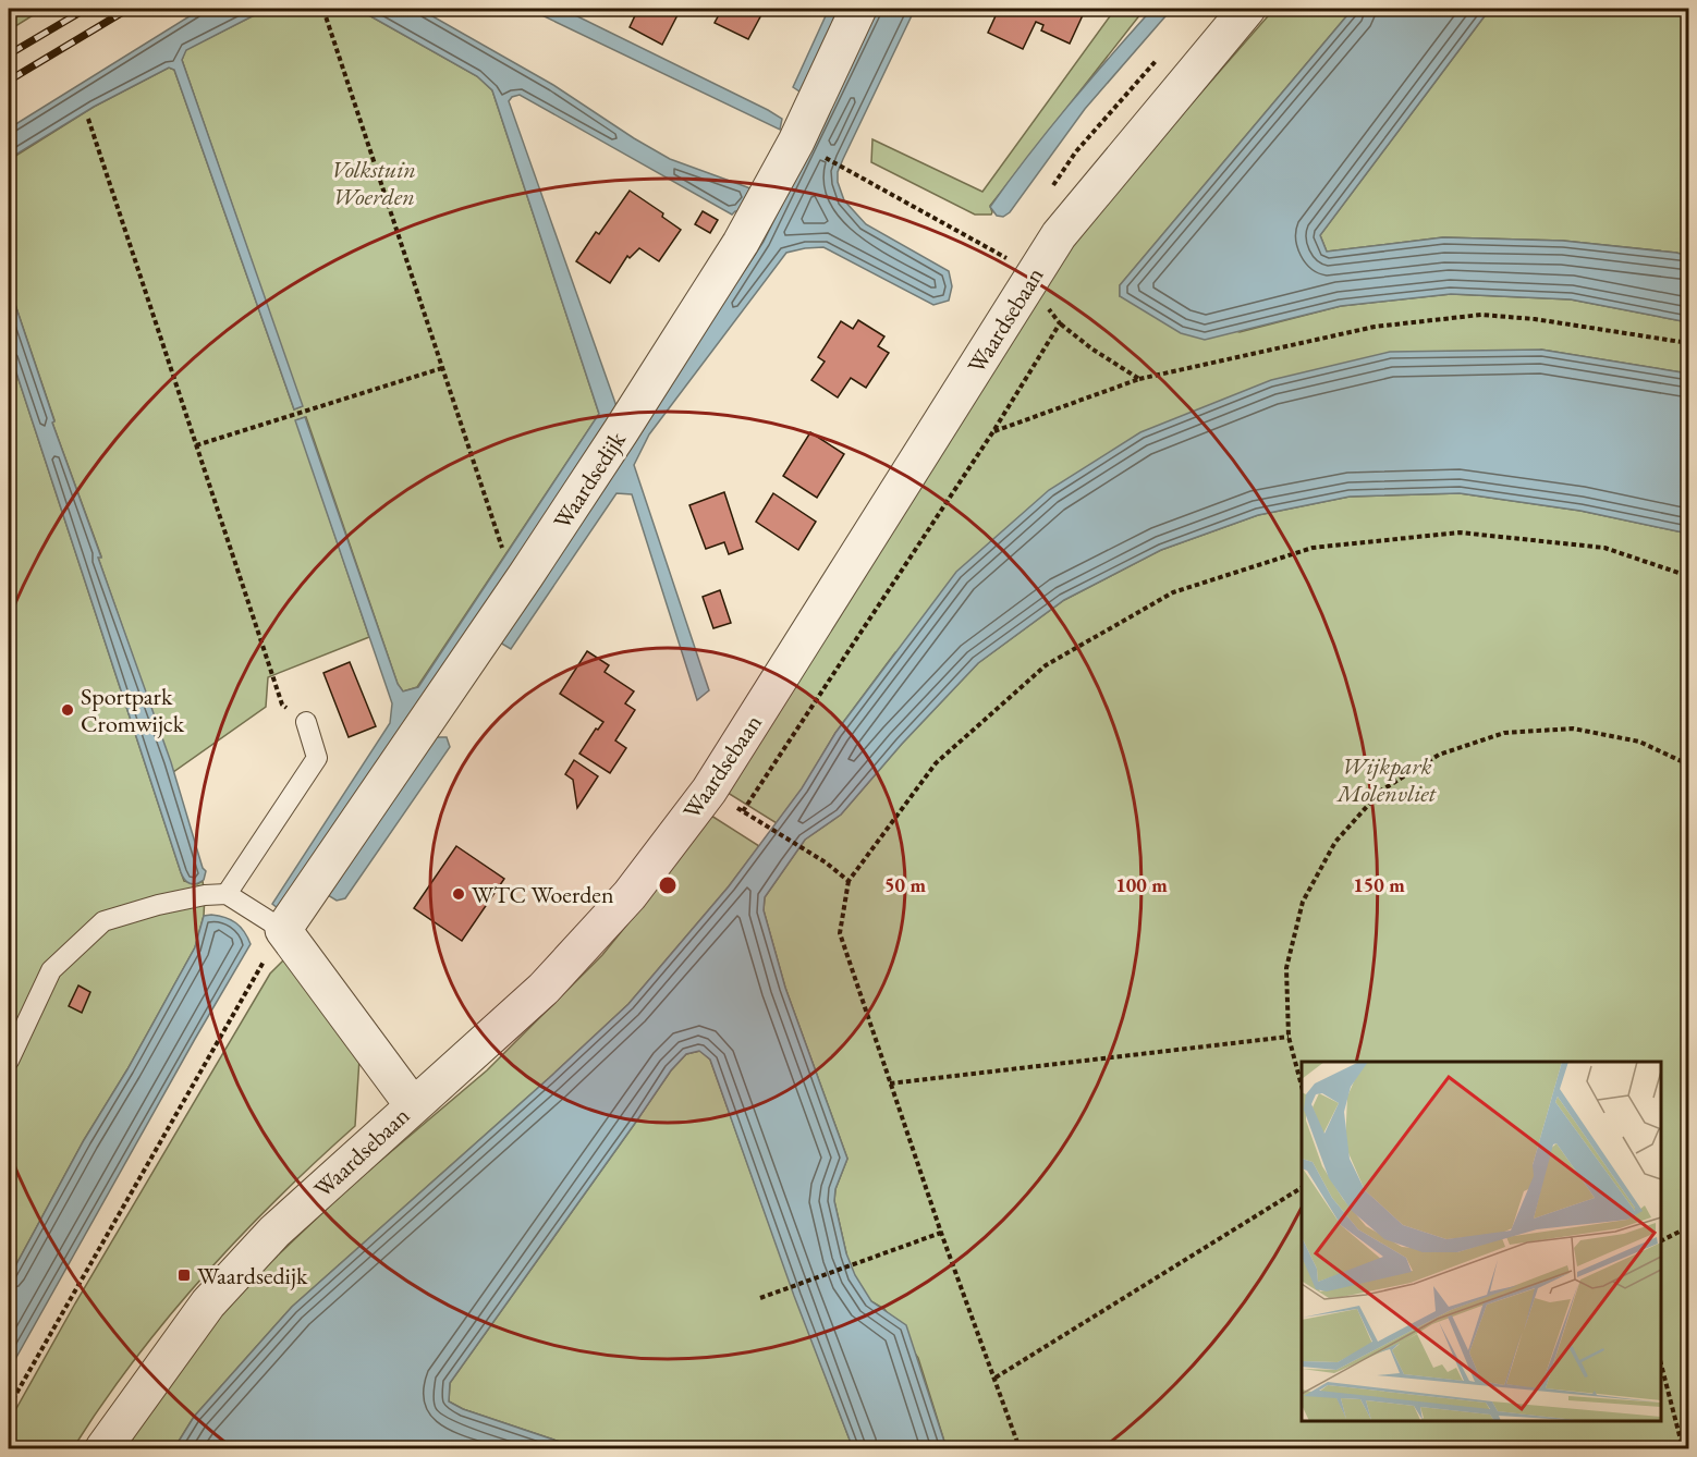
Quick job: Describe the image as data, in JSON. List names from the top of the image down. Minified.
{"streets":{"street":["Waardsebaan","Waardsedijk"]},"parks":["Volkstuin Woerden","Wijkpark Molenvliet"],"places":{"other":["Sportpark Cromwijck","WTC Woerden"],"transit":["Waardsedijk"]},"rings":["50 m","100 m","150 m"]}
